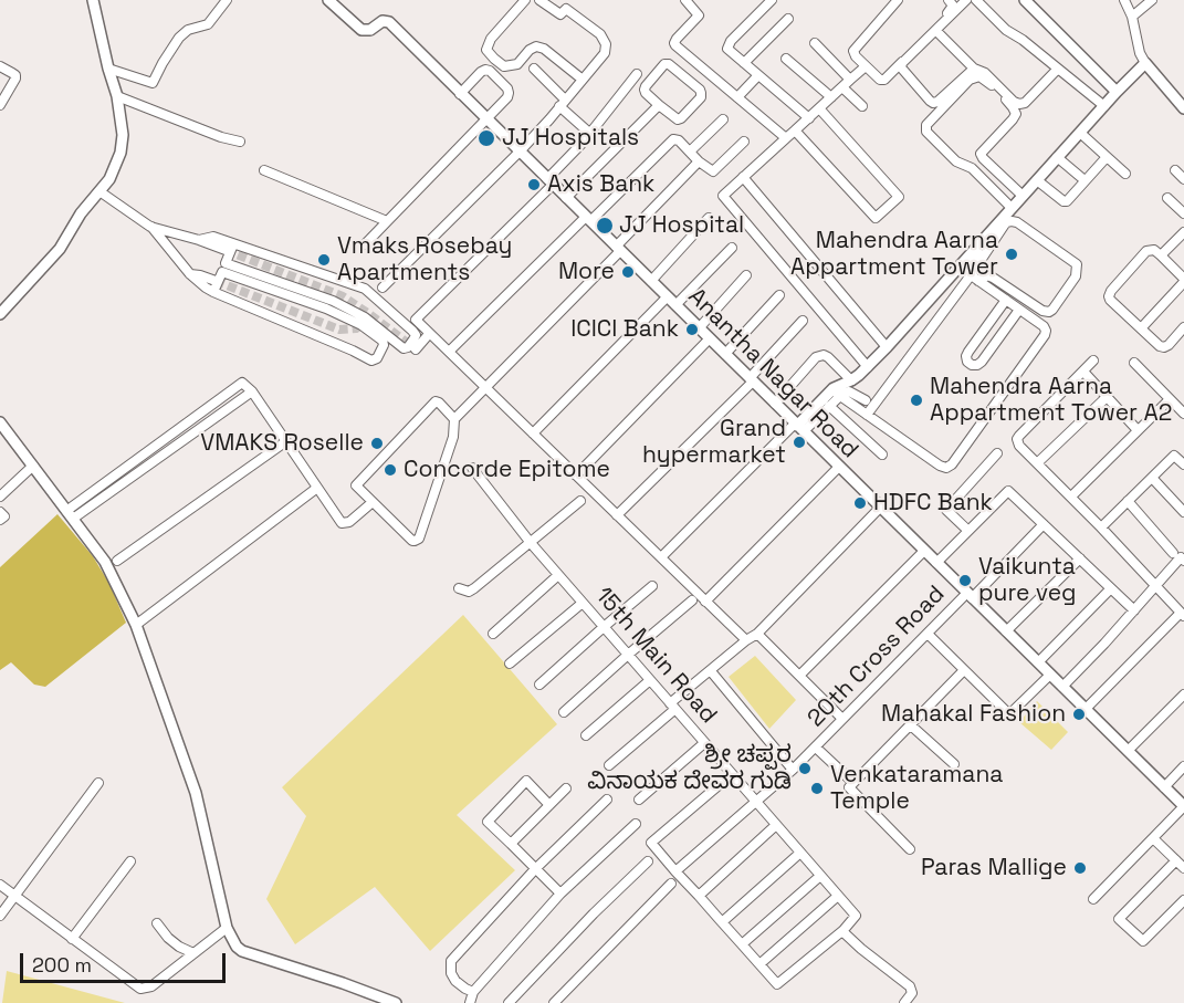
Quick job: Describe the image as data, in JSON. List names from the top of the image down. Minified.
{"streets":{"street":["Anantha Nagar Road","15th Main Road","20th Cross Road"]},"crossings":[["Anantha Nagar Road","20th Cross Road"],["15th Main Road","20th Cross Road"]],"places":["JJ Hospitals","Axis Bank","JJ Hospital","Mahendra Aarna Appartment Tower","Vmaks Rosebay Apartments","More","ICICI Bank","Mahendra Aarna Appartment Tower A2","Grand hypermarket","VMAKS Roselle","Concorde Epitome","HDFC Bank","Vaikunta pure veg","Mahakal Fashion","ಶ್ರೀ ಚಪ್ಪರ ವಿನಾಯಕ ದೇವರ ಗುಡಿ","Venkataramana Temple","Paras Mallige"],"scale_bar":"200 m"}
